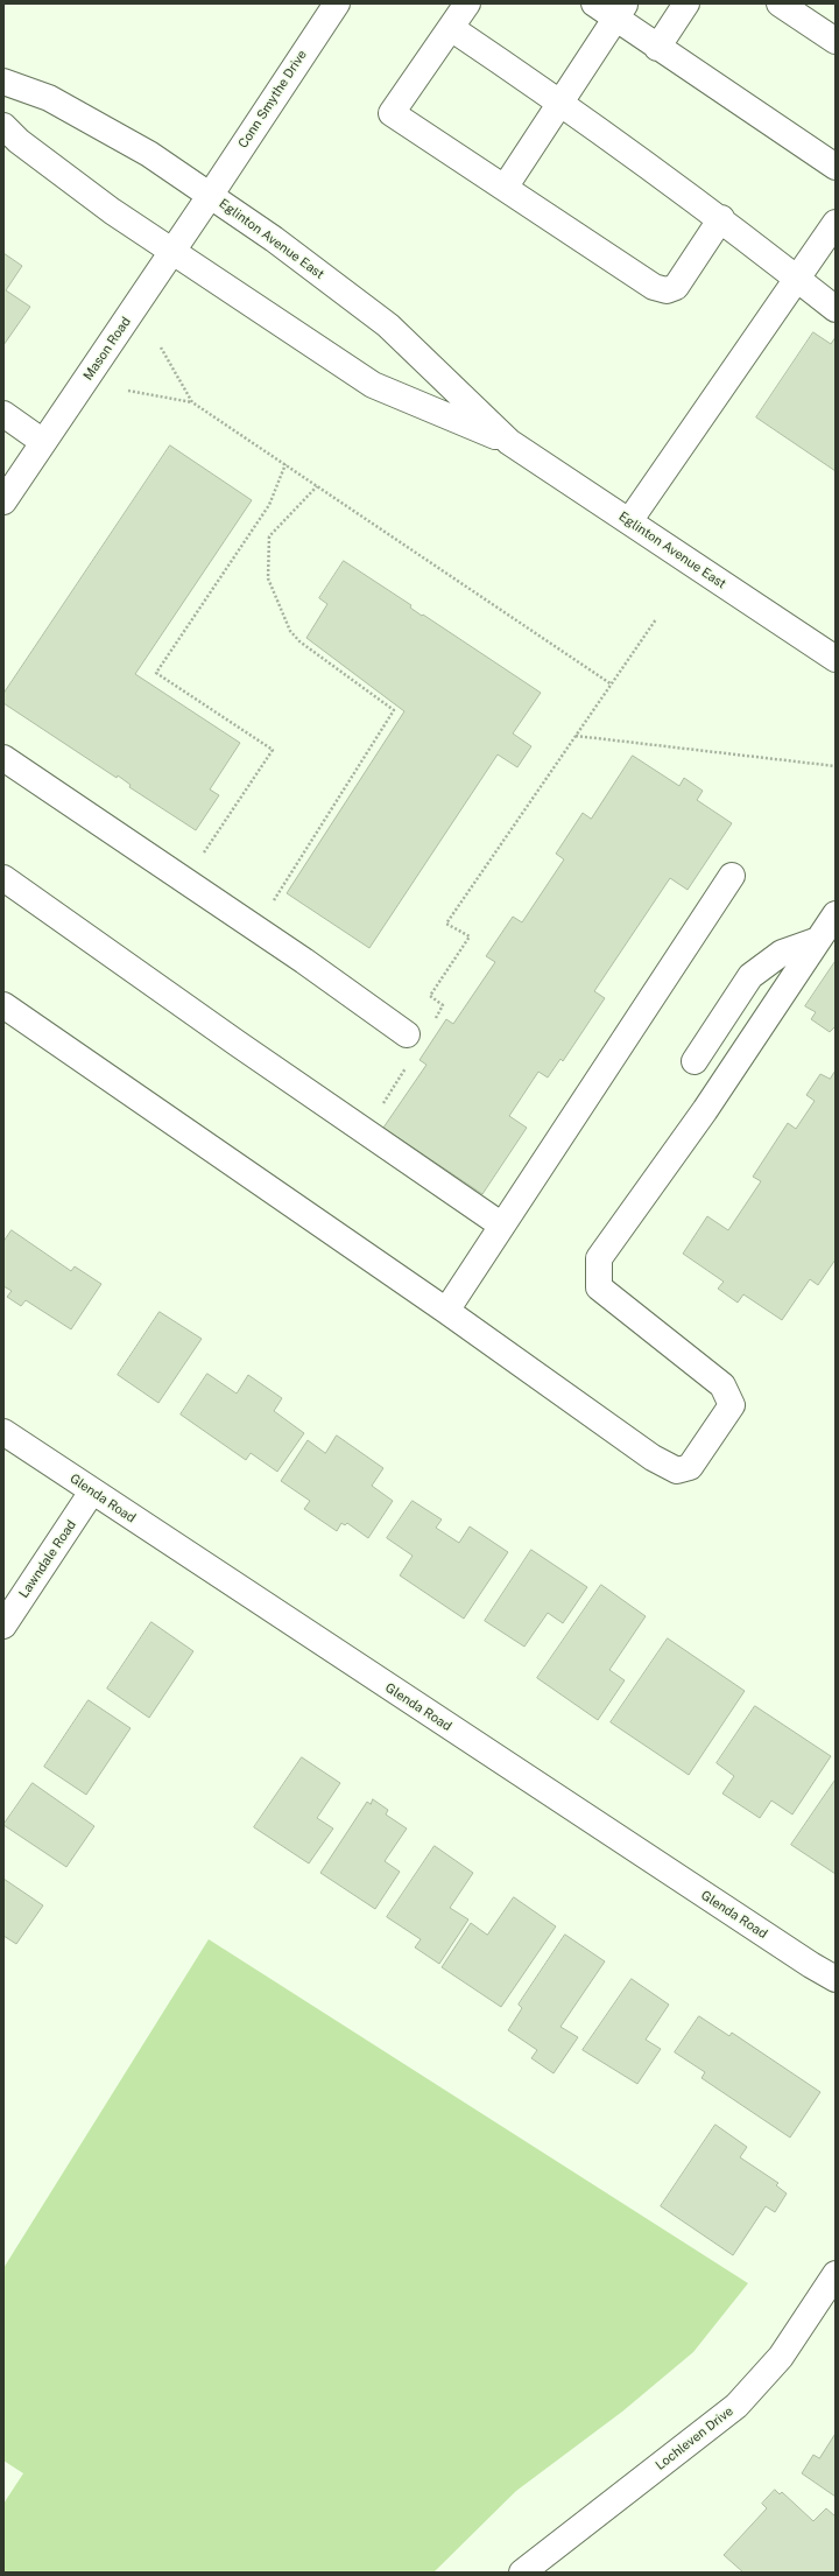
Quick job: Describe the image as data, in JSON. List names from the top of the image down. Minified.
{"streets":{"street":["Conn Smythe Drive","Eglinton Avenue East","Mason Road","Glenda Road","Lawndale Road","Lochleven Drive"]},"crossings":[["Conn Smythe Drive","Eglinton Avenue East"],["Conn Smythe Drive","Mason Road"],["Eglinton Avenue East","Mason Road"],["Glenda Road","Lawndale Road"]]}
